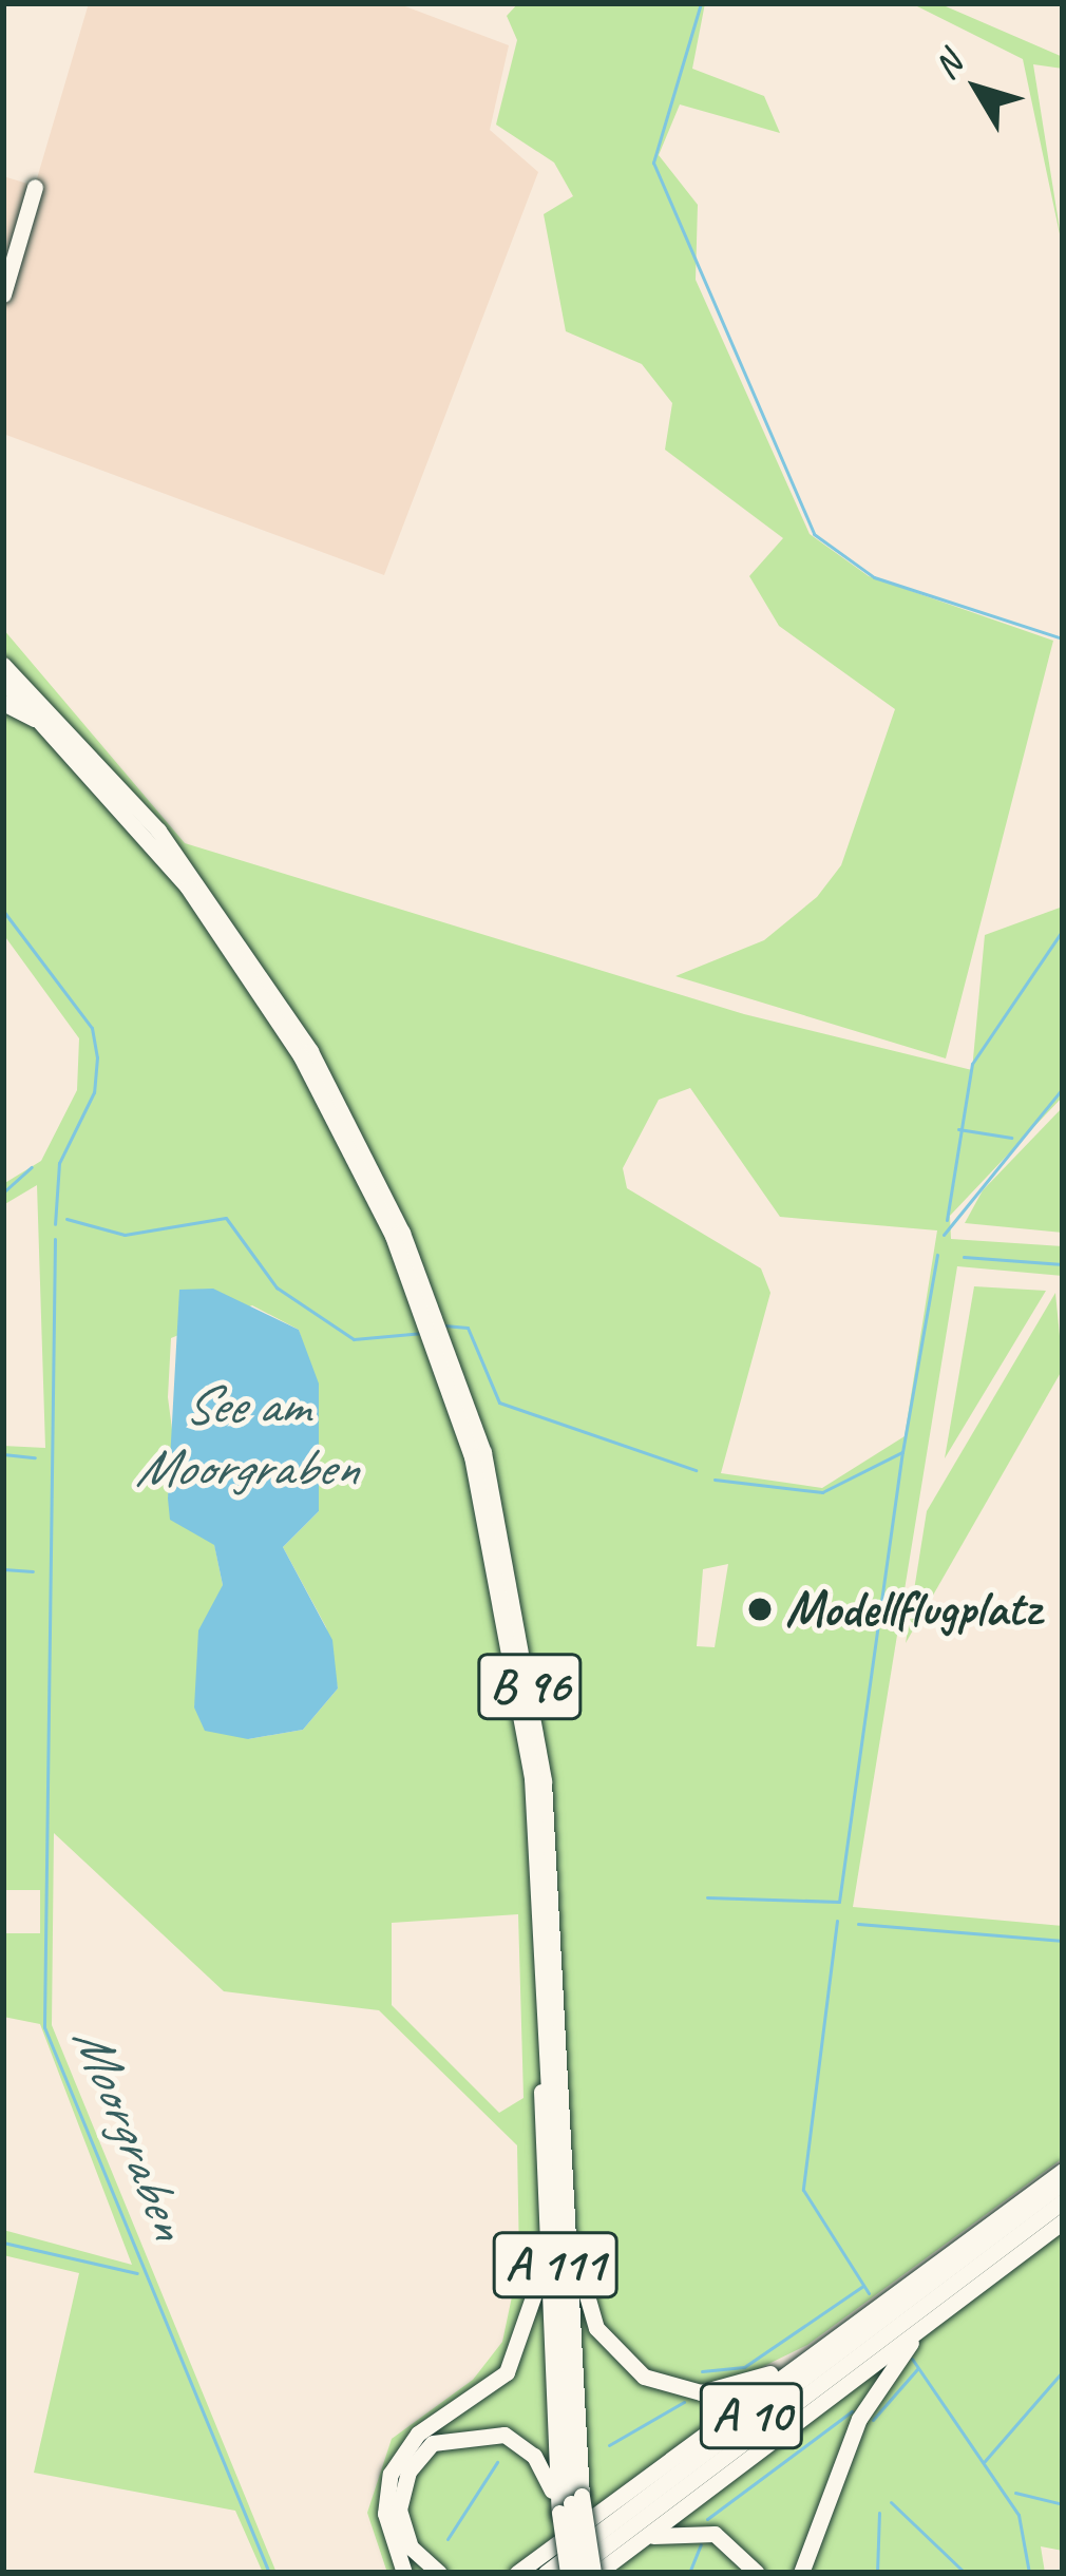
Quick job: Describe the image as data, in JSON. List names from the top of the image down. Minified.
{"streets":{"highway":["B 96","A 111","A 10"]},"crossings":[["B 96","A 111"]],"water":["See am Moorgraben","Moorgraben"],"places":["Modellflugplatz"],"north":"top left"}
